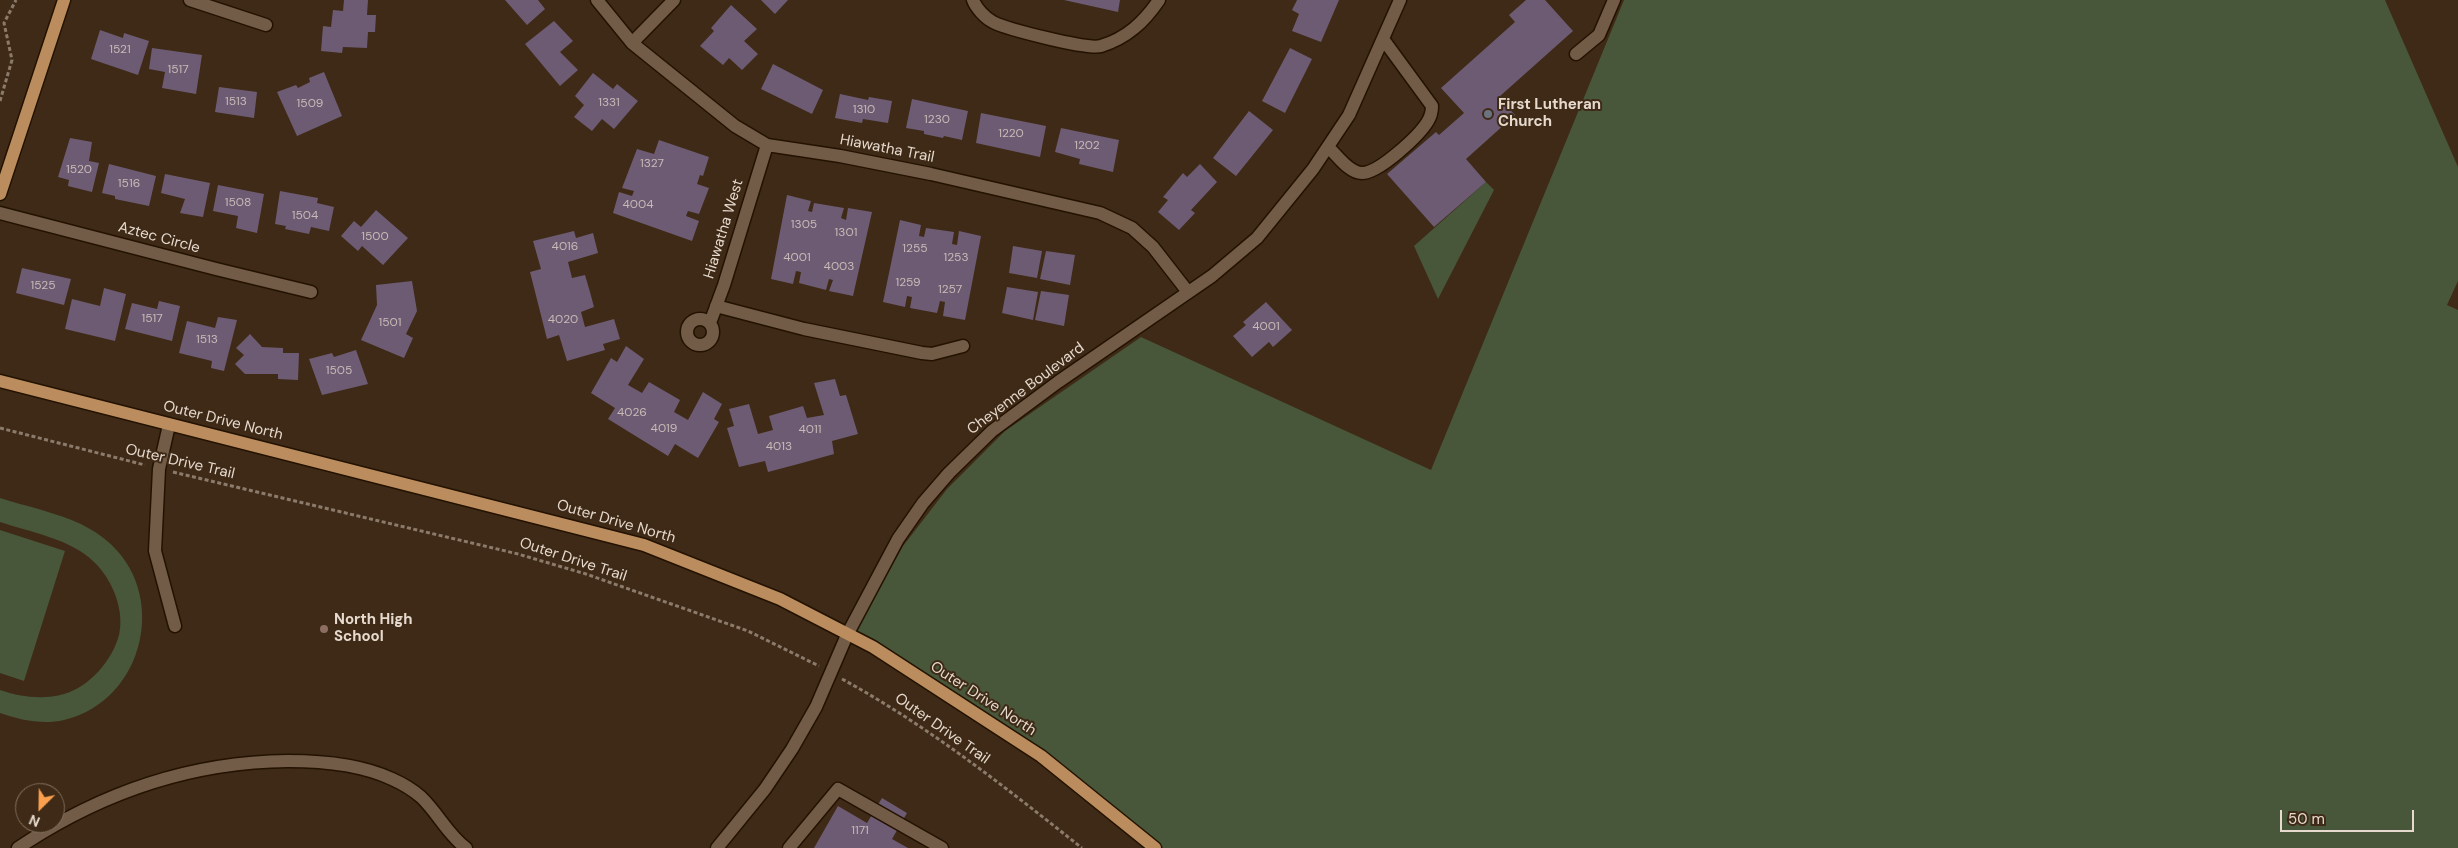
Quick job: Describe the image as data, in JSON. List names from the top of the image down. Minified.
{"streets":{"main road":["Outer Drive North"],"street":["Hiawatha Trail","Hiawatha West","Aztec Circle","Cheyenne Boulevard"],"path":["Outer Drive Trail"]},"crossings":[["Hiawatha Trail","Hiawatha West"],["Hiawatha Trail","Cheyenne Boulevard"],["Cheyenne Boulevard","Outer Drive North"],["Cheyenne Boulevard","Outer Drive Trail"]],"places":["First Lutheran Church","North High School"],"house_numbers":["1521","1517","1513","1331","1509","1310","1230","1220","1202","1327","1520","1516","1508","4004","1504","1305","1301","1500","4016","1255","4001","1253","4003","1259","1525","1257","1517","4020","1501","4001","1513","1505","4026","4019","4011","4013","1171"],"scale_bar":"50 m","north":"bottom left"}
